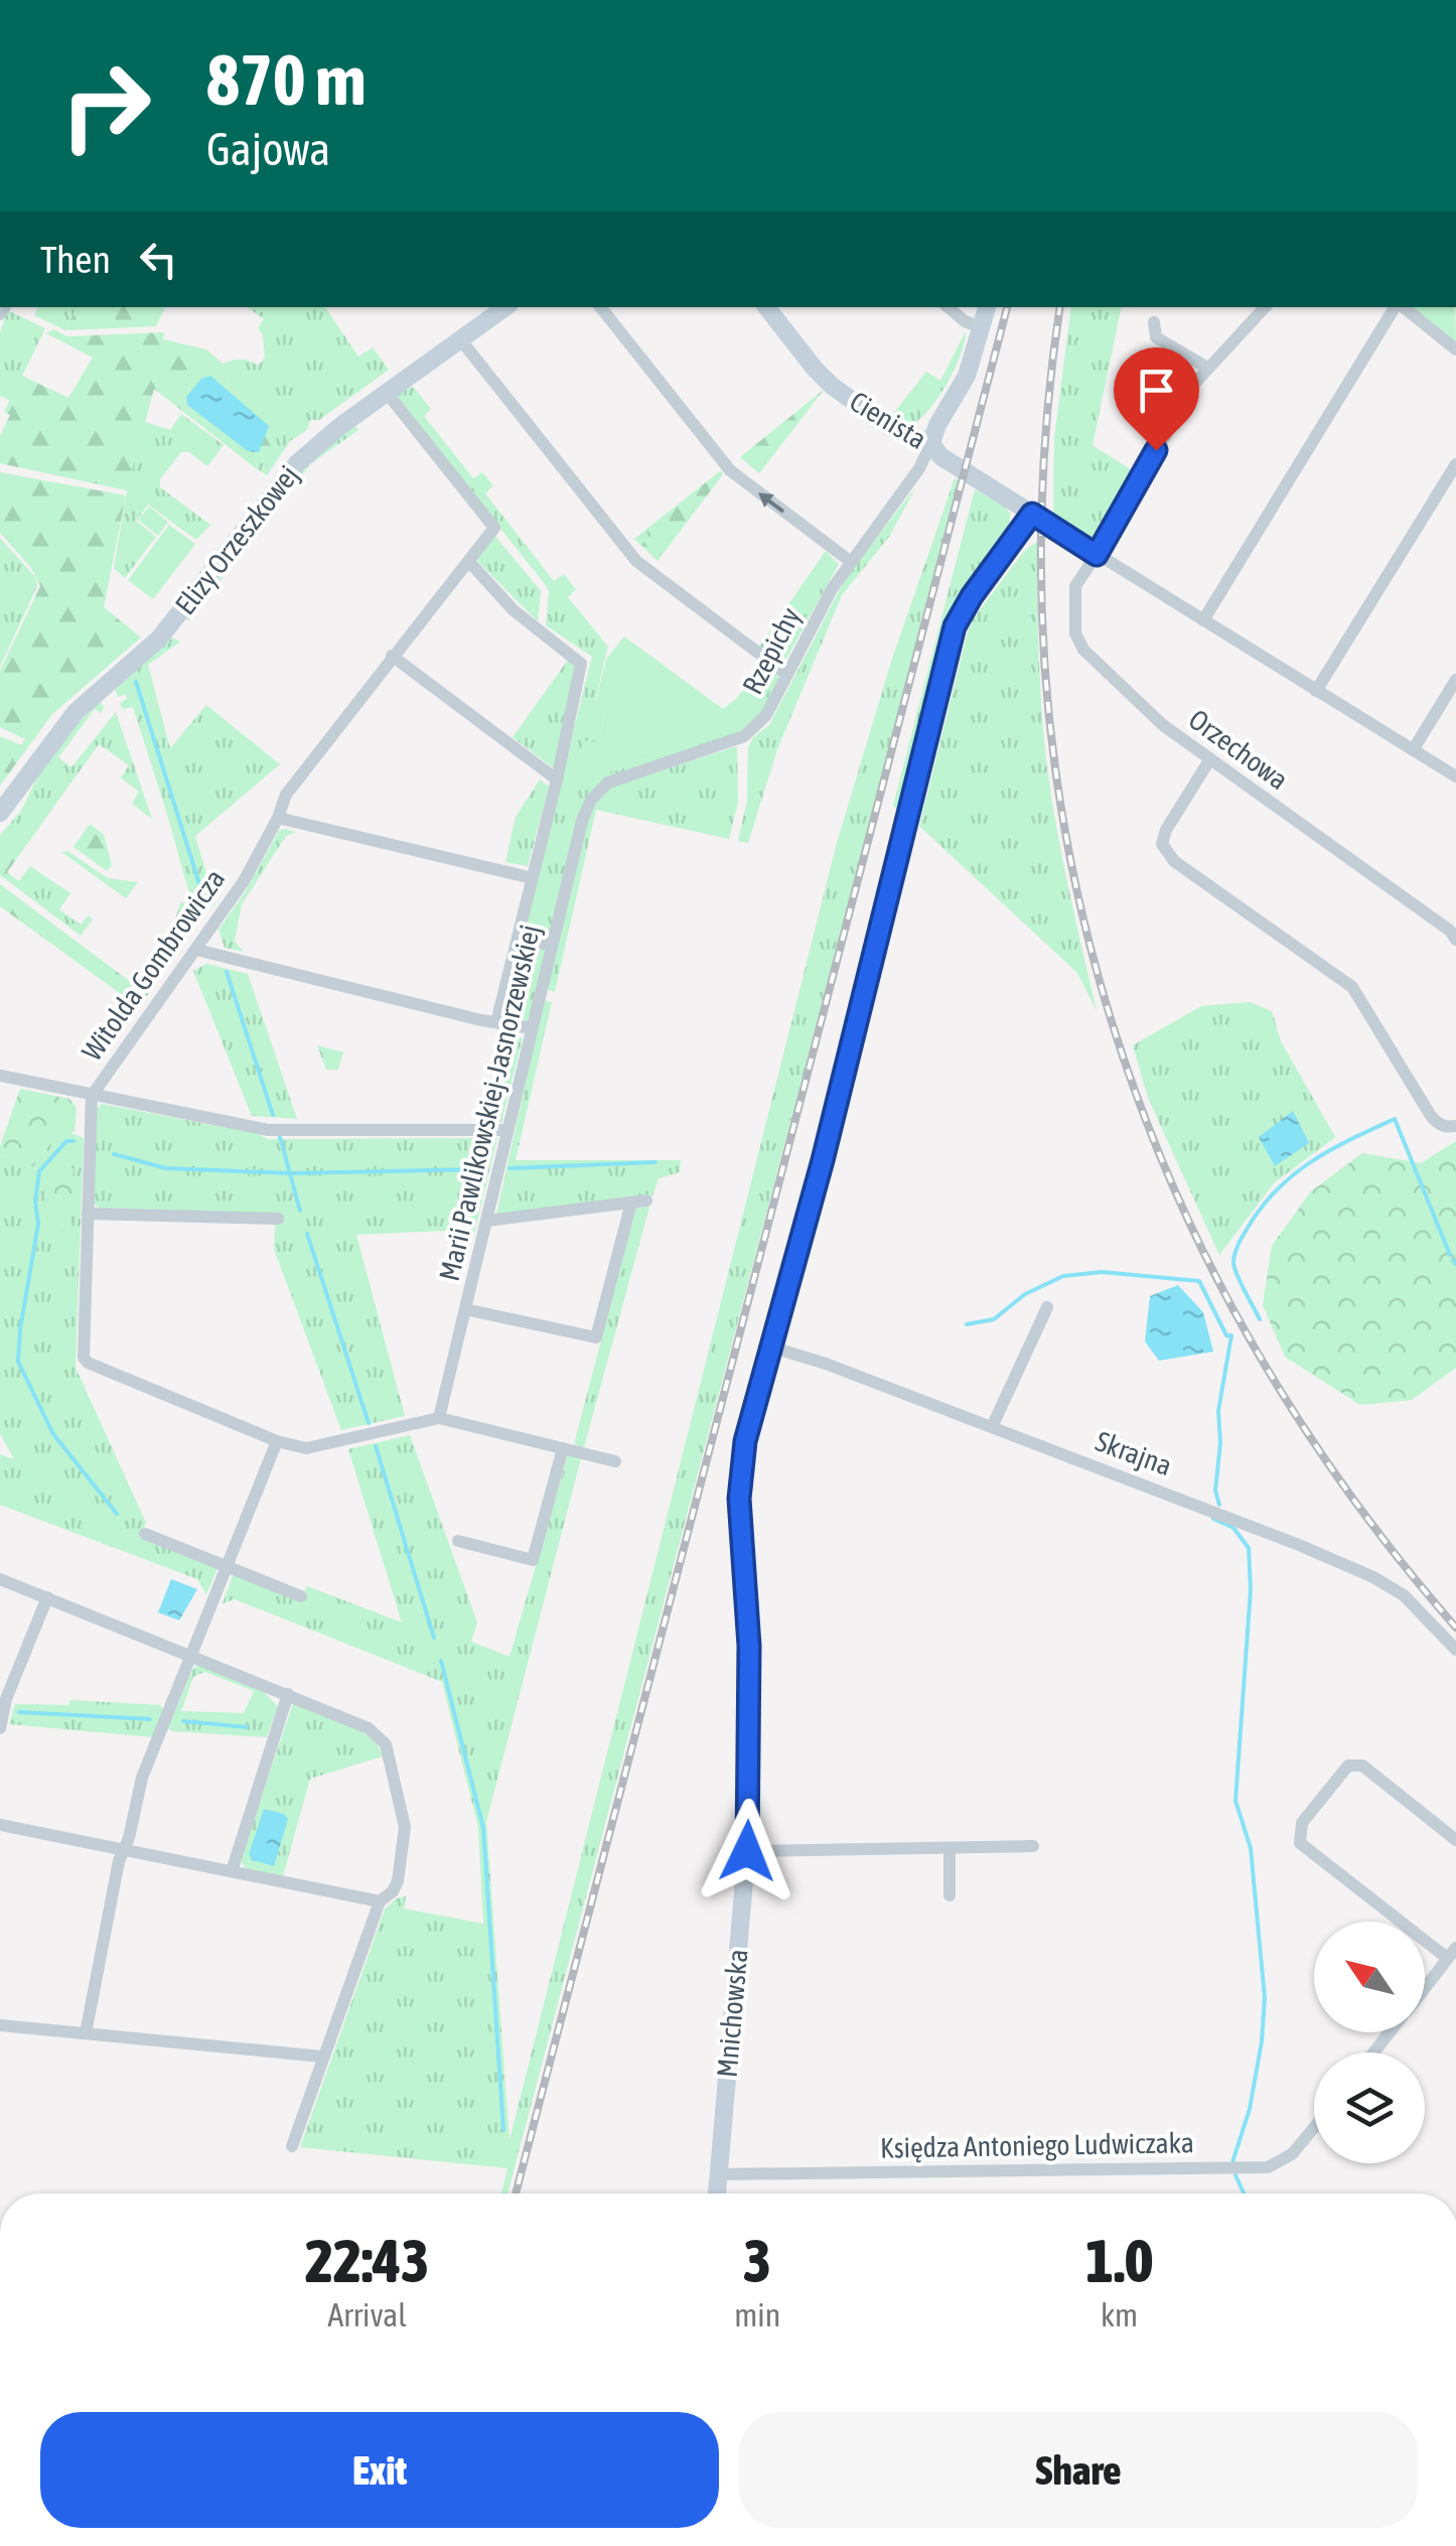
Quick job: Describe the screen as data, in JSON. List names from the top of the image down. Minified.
{"streets":{"street":["Cienista","Elizy Orzeszkowej","Rzepichy","Orzechowa","Witolda Gombrowicza","Marii Pawlikowskiej-Jasnorzewskiej","Skrajna","Mnichowska","Księdza Antoniego Ludwiczaka"]},"crossings":[["Cienista","Rzepichy"],["Cienista","Mnichowska"],["Elizy Orzeszkowej","Witolda Gombrowicza"],["Rzepichy","Marii Pawlikowskiej-Jasnorzewskiej"],["Witolda Gombrowicza","Marii Pawlikowskiej-Jasnorzewskiej"],["Skrajna","Mnichowska"],["Mnichowska","Księdza Antoniego Ludwiczaka"]],"north":"top left","page":{"turn":["870 m","Gajowa"],"then":"Then","eta":["22:43","Arrival","3","min","1.0","km"],"buttons":["Exit","Share"]}}
